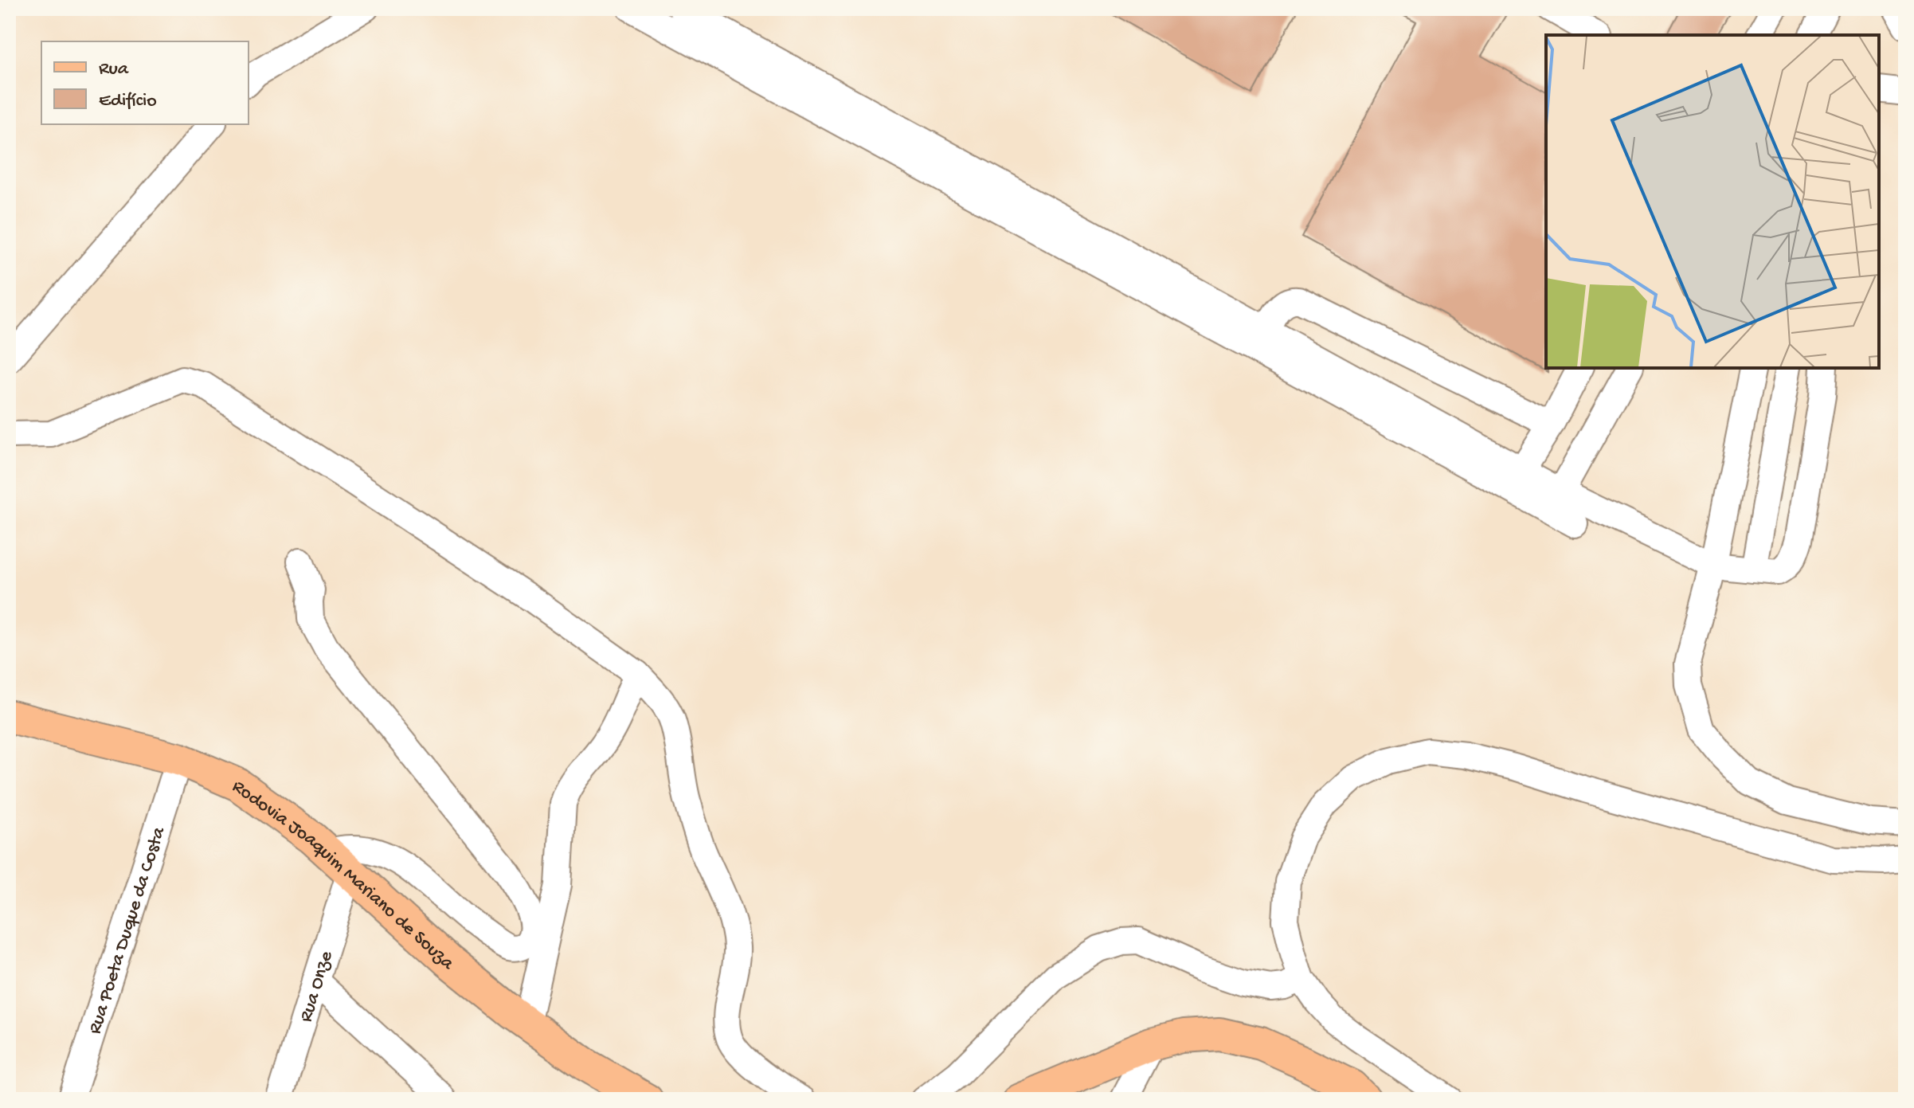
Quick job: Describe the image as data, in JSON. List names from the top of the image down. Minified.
{"streets":{"main road":["Rodovia Joaquim Mariano de Souza"],"street":["Rua Poeta Duque da Costa","Rua Onze"]},"crossings":[["Rodovia Joaquim Mariano de Souza","Rua Poeta Duque da Costa"],["Rodovia Joaquim Mariano de Souza","Rua Onze"]],"legend":["Rua","Edifício"]}
